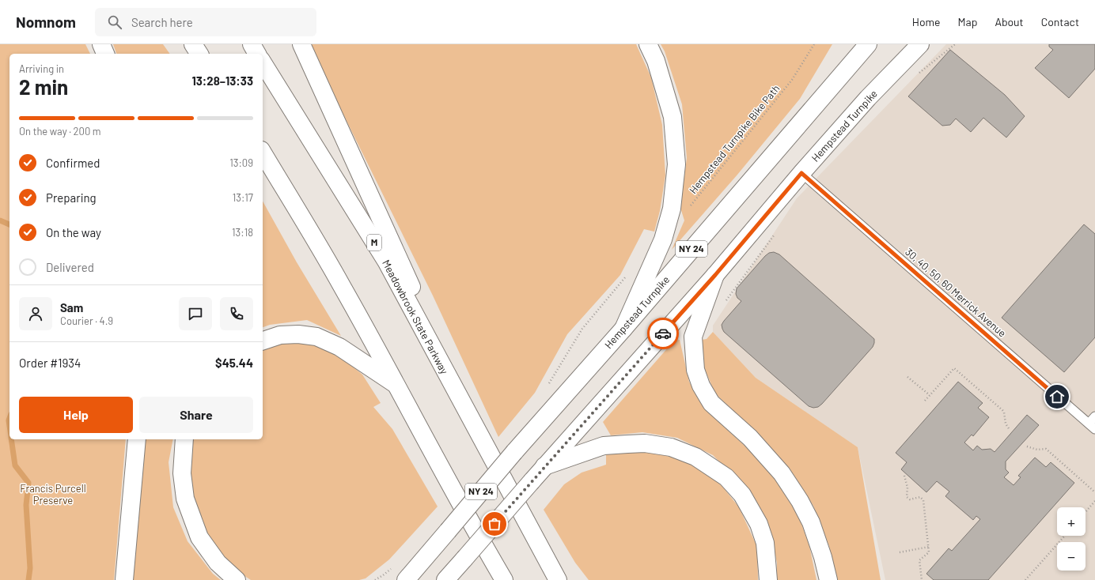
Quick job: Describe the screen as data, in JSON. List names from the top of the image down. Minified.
{"streets":{"main road":["Hempstead Turnpike","M","NY 24","Meadowbrook State Parkway"],"lane":["30, 40, 50, 60 Merrick Avenue"],"path":["Hempstead Turnpike Bike Path"]},"crossings":[["Hempstead Turnpike","30, 40, 50, 60 Merrick Avenue"]],"parks":["Francis Purcell Preserve"],"page":{"header":"Nomnom","search":"Search here","nav":["Home","Map","About","Contact"],"heading":["2 min","Arriving in","13:28–13:33"],"panel":["Sam","Courier · 4.9","Order #1934","$45.44"],"bar":"On the way · 200 m","list":[["Confirmed","13:09"],["Preparing","13:17"],["On the way","13:18"],"Delivered"],"buttons":["Help","Share"],"map_buttons":["+","−"]}}
